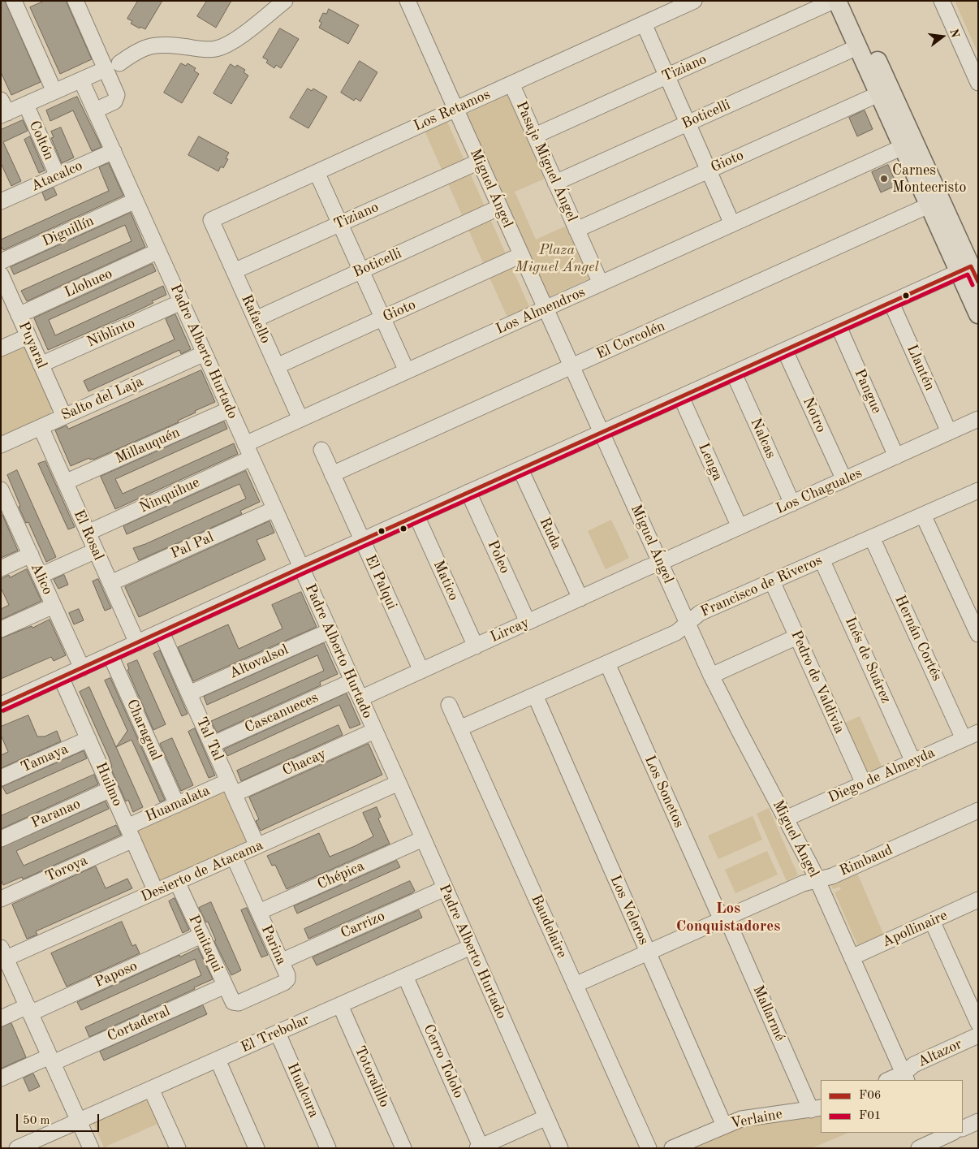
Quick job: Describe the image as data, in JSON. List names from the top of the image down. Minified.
{"streets":{"street":["Tiziano","Los Retamos","Boticelli","Coltón","Pasaje Miguel Ángel","Gioto","Atacalco","Miguel Ángel","Diguillín","Llohueo","Los Almendros","Rafaello","Niblinto","El Corcolén","Puyaral","Padre Alberto Hurtado","Llantén","Pangue","Salto del Laja","Notro","Nalcas","Millauquén","Lenga","Los Chaguales","Ñinquihue","Ruda","El Rosal","Pal Pal","Poleo","Alico","Matico","El Palqui","Francisco de Riveros","Lircay","Hernán Cortés","Inés de Suárez","Altovalsol","Pedro de Valdivia","Cascanueces","Charagual","Tal Tal","Tamaya","Chacay","Diego de Almeyda","Huilmo","Los Sonetos","Huamalata","Paranao","Rimbaud","Toroya","Desierto de Atacama","Chépica","Los Veleros","Carrizo","Baudelaire","Apollinaire","Punitaqui","Parina","Paposo","Mallarmé","Cortaderal","El Trebolar","Altazor","Cerro Tololo","Totoralillo","Hualcura","Verlaine"]},"crossings":[["Tiziano","Pasaje Miguel Ángel"],["Tiziano","Miguel Ángel"],["Tiziano","Rafaello"],["Los Retamos","Pasaje Miguel Ángel"],["Los Retamos","Miguel Ángel"],["Los Retamos","Rafaello"],["Boticelli","Pasaje Miguel Ángel"],["Boticelli","Miguel Ángel"],["Boticelli","Rafaello"],["Coltón","Atacalco"],["Pasaje Miguel Ángel","Gioto"],["Pasaje Miguel Ángel","Los Almendros"],["Gioto","Miguel Ángel"],["Gioto","Rafaello"],["Atacalco","Padre Alberto Hurtado"],["Miguel Ángel","Los Almendros"],["Miguel Ángel","El Corcolén"],["Miguel Ángel","Los Chaguales"],["Miguel Ángel","Francisco de Riveros"],["Miguel Ángel","Lircay"],["Miguel Ángel","Diego de Almeyda"],["Miguel Ángel","Rimbaud"],["Miguel Ángel","Apollinaire"],["Miguel Ángel","Altazor"],["Diguillín","Padre Alberto Hurtado"],["Llohueo","Puyaral"],["Llohueo","Padre Alberto Hurtado"],["Los Almendros","Rafaello"],["Los Almendros","Padre Alberto Hurtado"],["Los Almendros","Ñinquihue"],["Niblinto","Puyaral"],["Niblinto","Padre Alberto Hurtado"],["El Corcolén","El Palqui"],["Puyaral","Salto del Laja"],["Padre Alberto Hurtado","Salto del Laja"],["Padre Alberto Hurtado","Millauquén"],["Padre Alberto Hurtado","Ñinquihue"],["Padre Alberto Hurtado","Pal Pal"],["Padre Alberto Hurtado","Lircay"],["Padre Alberto Hurtado","Altovalsol"],["Padre Alberto Hurtado","Cascanueces"],["Padre Alberto Hurtado","Chacay"],["Padre Alberto Hurtado","Desierto de Atacama"],["Padre Alberto Hurtado","Chépica"],["Padre Alberto Hurtado","Carrizo"],["Padre Alberto Hurtado","El Trebolar"],["Llantén","Los Chaguales"],["Pangue","Los Chaguales"],["Salto del Laja","El Rosal"],["Notro","Los Chaguales"],["Nalcas","Los Chaguales"],["Millauquén","El Rosal"],["Lenga","Los Chaguales"],["Los Chaguales","Lircay"],["Ñinquihue","El Rosal"],["Ruda","Lircay"],["El Rosal","Pal Pal"],["Poleo","Lircay"],["Matico","Lircay"],["El Palqui","Lircay"],["Francisco de Riveros","Hernán Cortés"],["Francisco de Riveros","Inés de Suárez"],["Francisco de Riveros","Pedro de Valdivia"],["Francisco de Riveros","Los Sonetos"],["Francisco de Riveros","Los Veleros"],["Francisco de Riveros","Baudelaire"],["Hernán Cortés","Diego de Almeyda"],["Inés de Suárez","Diego de Almeyda"],["Altovalsol","Tal Tal"],["Pedro de Valdivia","Diego de Almeyda"],["Cascanueces","Tal Tal"],["Charagual","Huamalata"],["Tal Tal","Chacay"],["Tal Tal","Huamalata"],["Tal Tal","Desierto de Atacama"],["Tamaya","Huilmo"],["Chacay","Huamalata"],["Huilmo","Huamalata"],["Huilmo","Paranao"],["Huilmo","Toroya"],["Huilmo","Desierto de Atacama"],["Los Sonetos","Rimbaud"],["Los Sonetos","Mallarmé"],["Huamalata","Toroya"],["Rimbaud","Los Veleros"],["Rimbaud","Baudelaire"],["Rimbaud","Mallarmé"],["Desierto de Atacama","Punitaqui"],["Desierto de Atacama","Parina"],["Chépica","Parina"],["Los Veleros","Verlaine"],["Carrizo","Parina"],["Punitaqui","Parina"],["Punitaqui","Paposo"],["Punitaqui","Cortaderal"],["Mallarmé","Verlaine"],["El Trebolar","Cerro Tololo"],["El Trebolar","Totoralillo"],["El Trebolar","Hualcura"]],"districts":["Los Conquistadores"],"parks":["Plaza Miguel Ángel"],"places":["Carnes Montecristo"],"lines":["transit line F06","transit line F01"],"legend":["F06","F01"],"scale_bar":"50 m","north":"right"}
